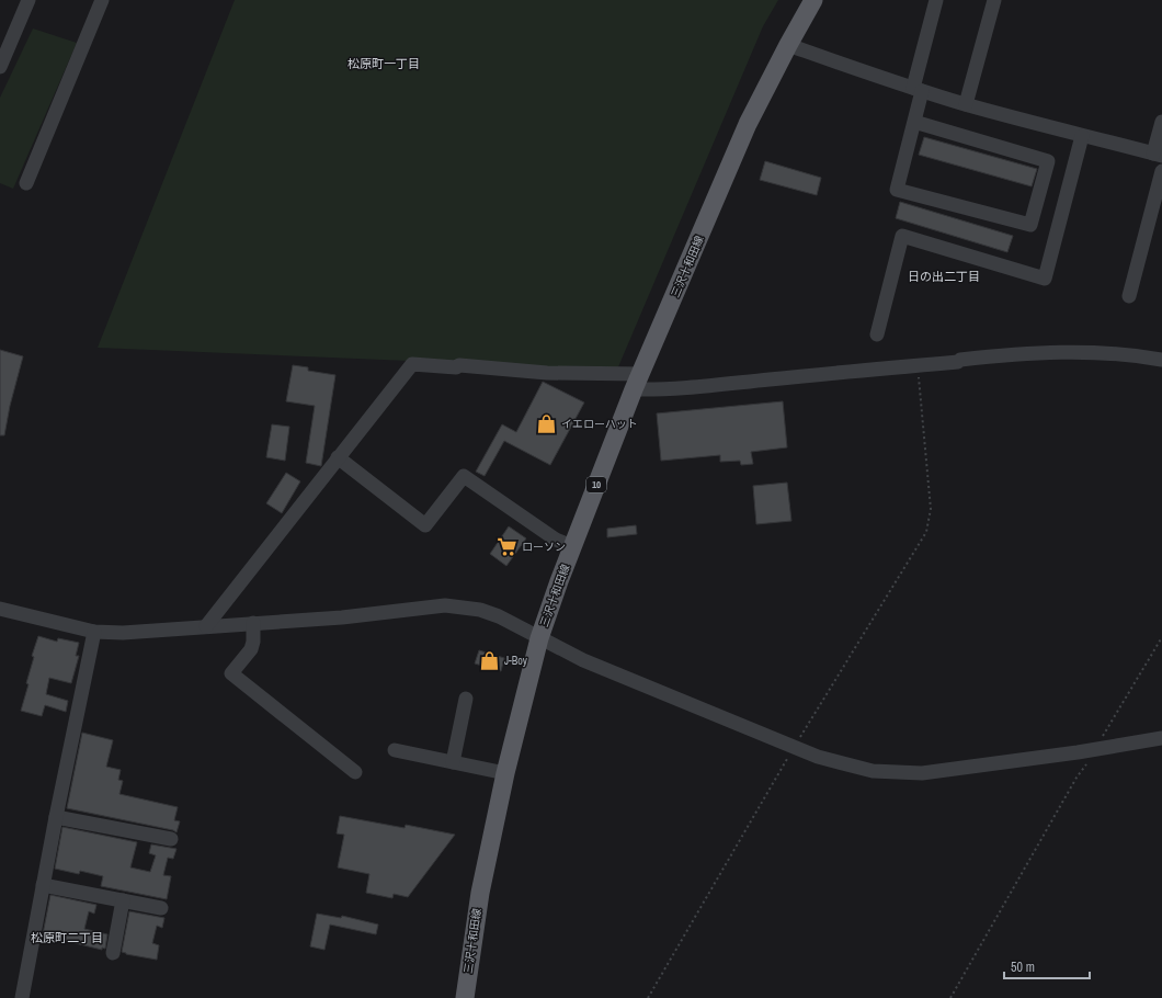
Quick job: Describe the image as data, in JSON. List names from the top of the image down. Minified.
{"streets":{"main road":["三沢十和田線","10"]},"districts":["松原町一丁目","日の出二丁目","松原町二丁目"],"places":{"shop":["イエローハット","J-Boy"],"supermarket":["ローソン"]},"scale_bar":"50 m"}
